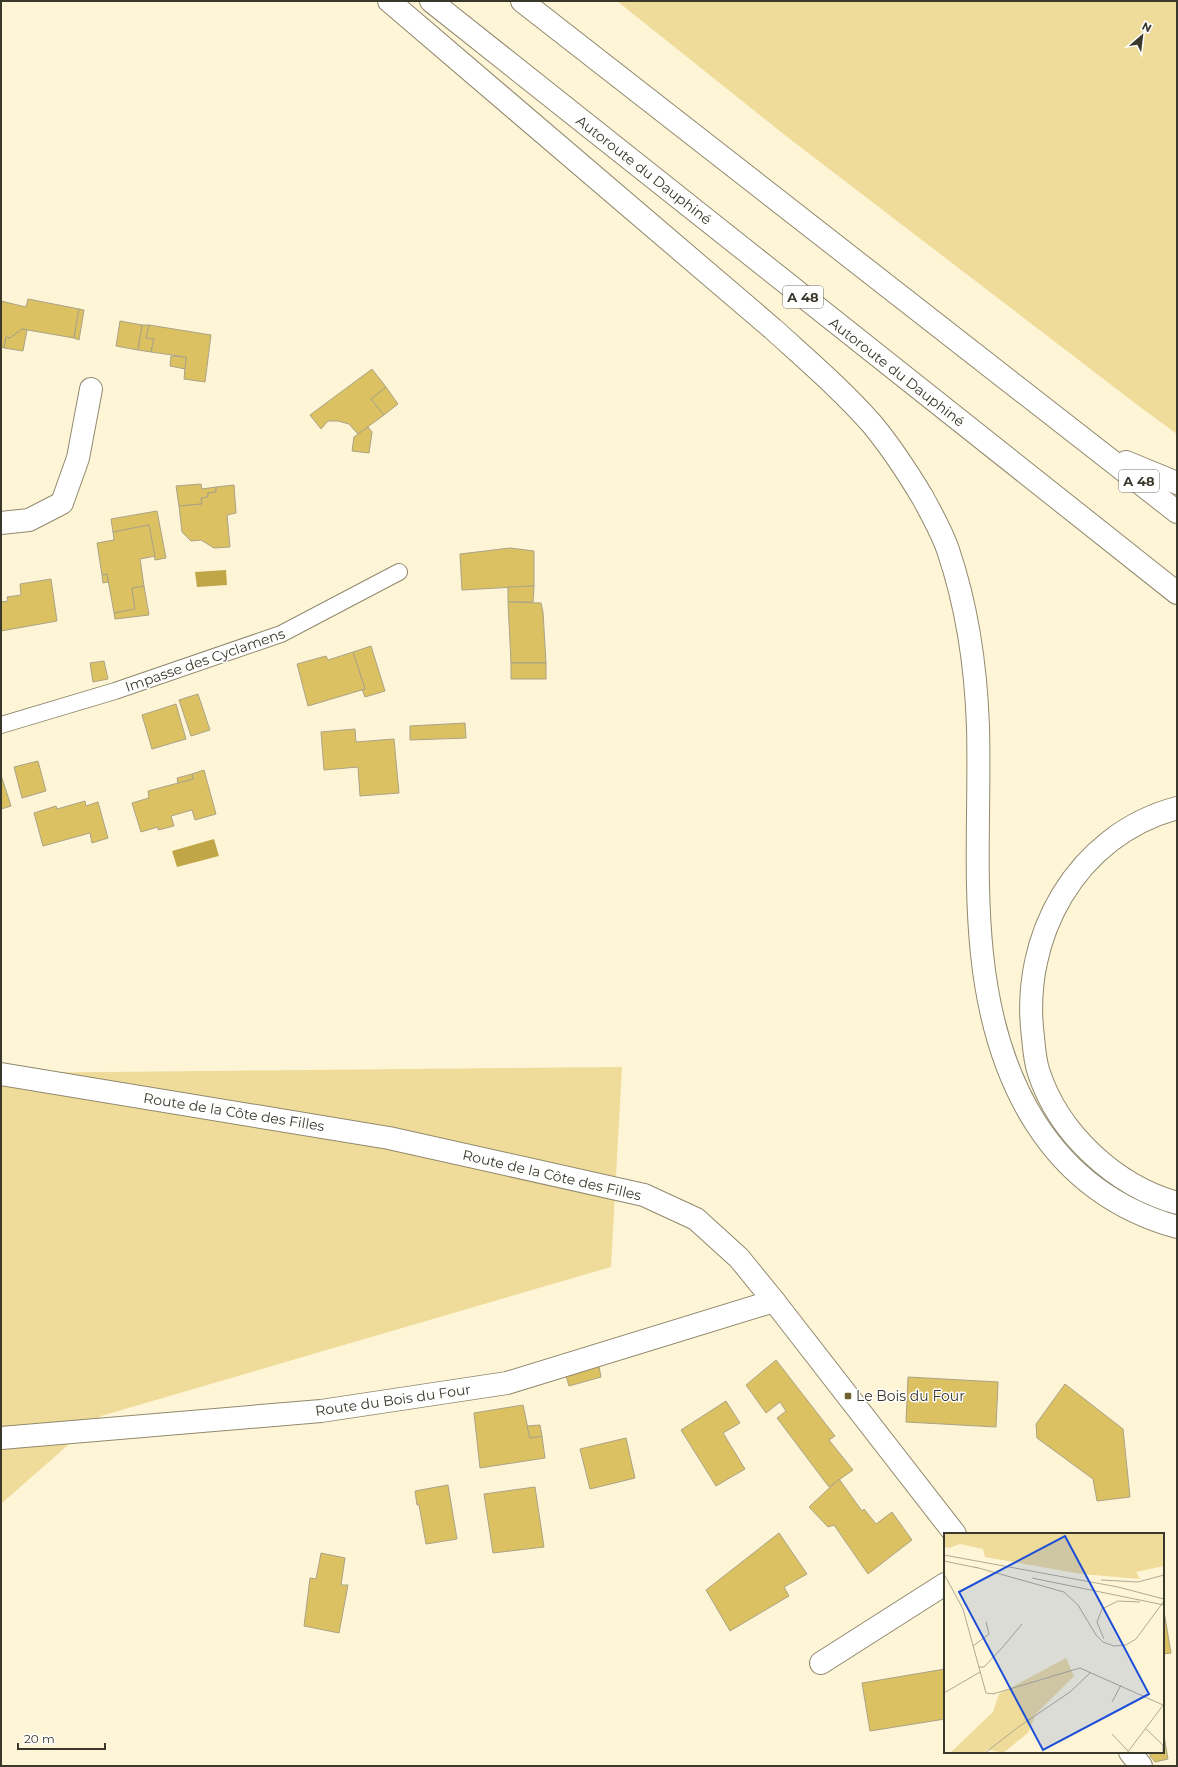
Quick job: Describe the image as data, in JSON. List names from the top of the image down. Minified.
{"streets":{"main road":["Autoroute du Dauphiné","A 48","Route de la Côte des Filles","Route du Bois du Four"],"lane":["Impasse des Cyclamens"]},"crossings":[["Route de la Côte des Filles","Route du Bois du Four"]],"places":{"transit":["Le Bois du Four"]},"scale_bar":"20 m","north":"top right"}
